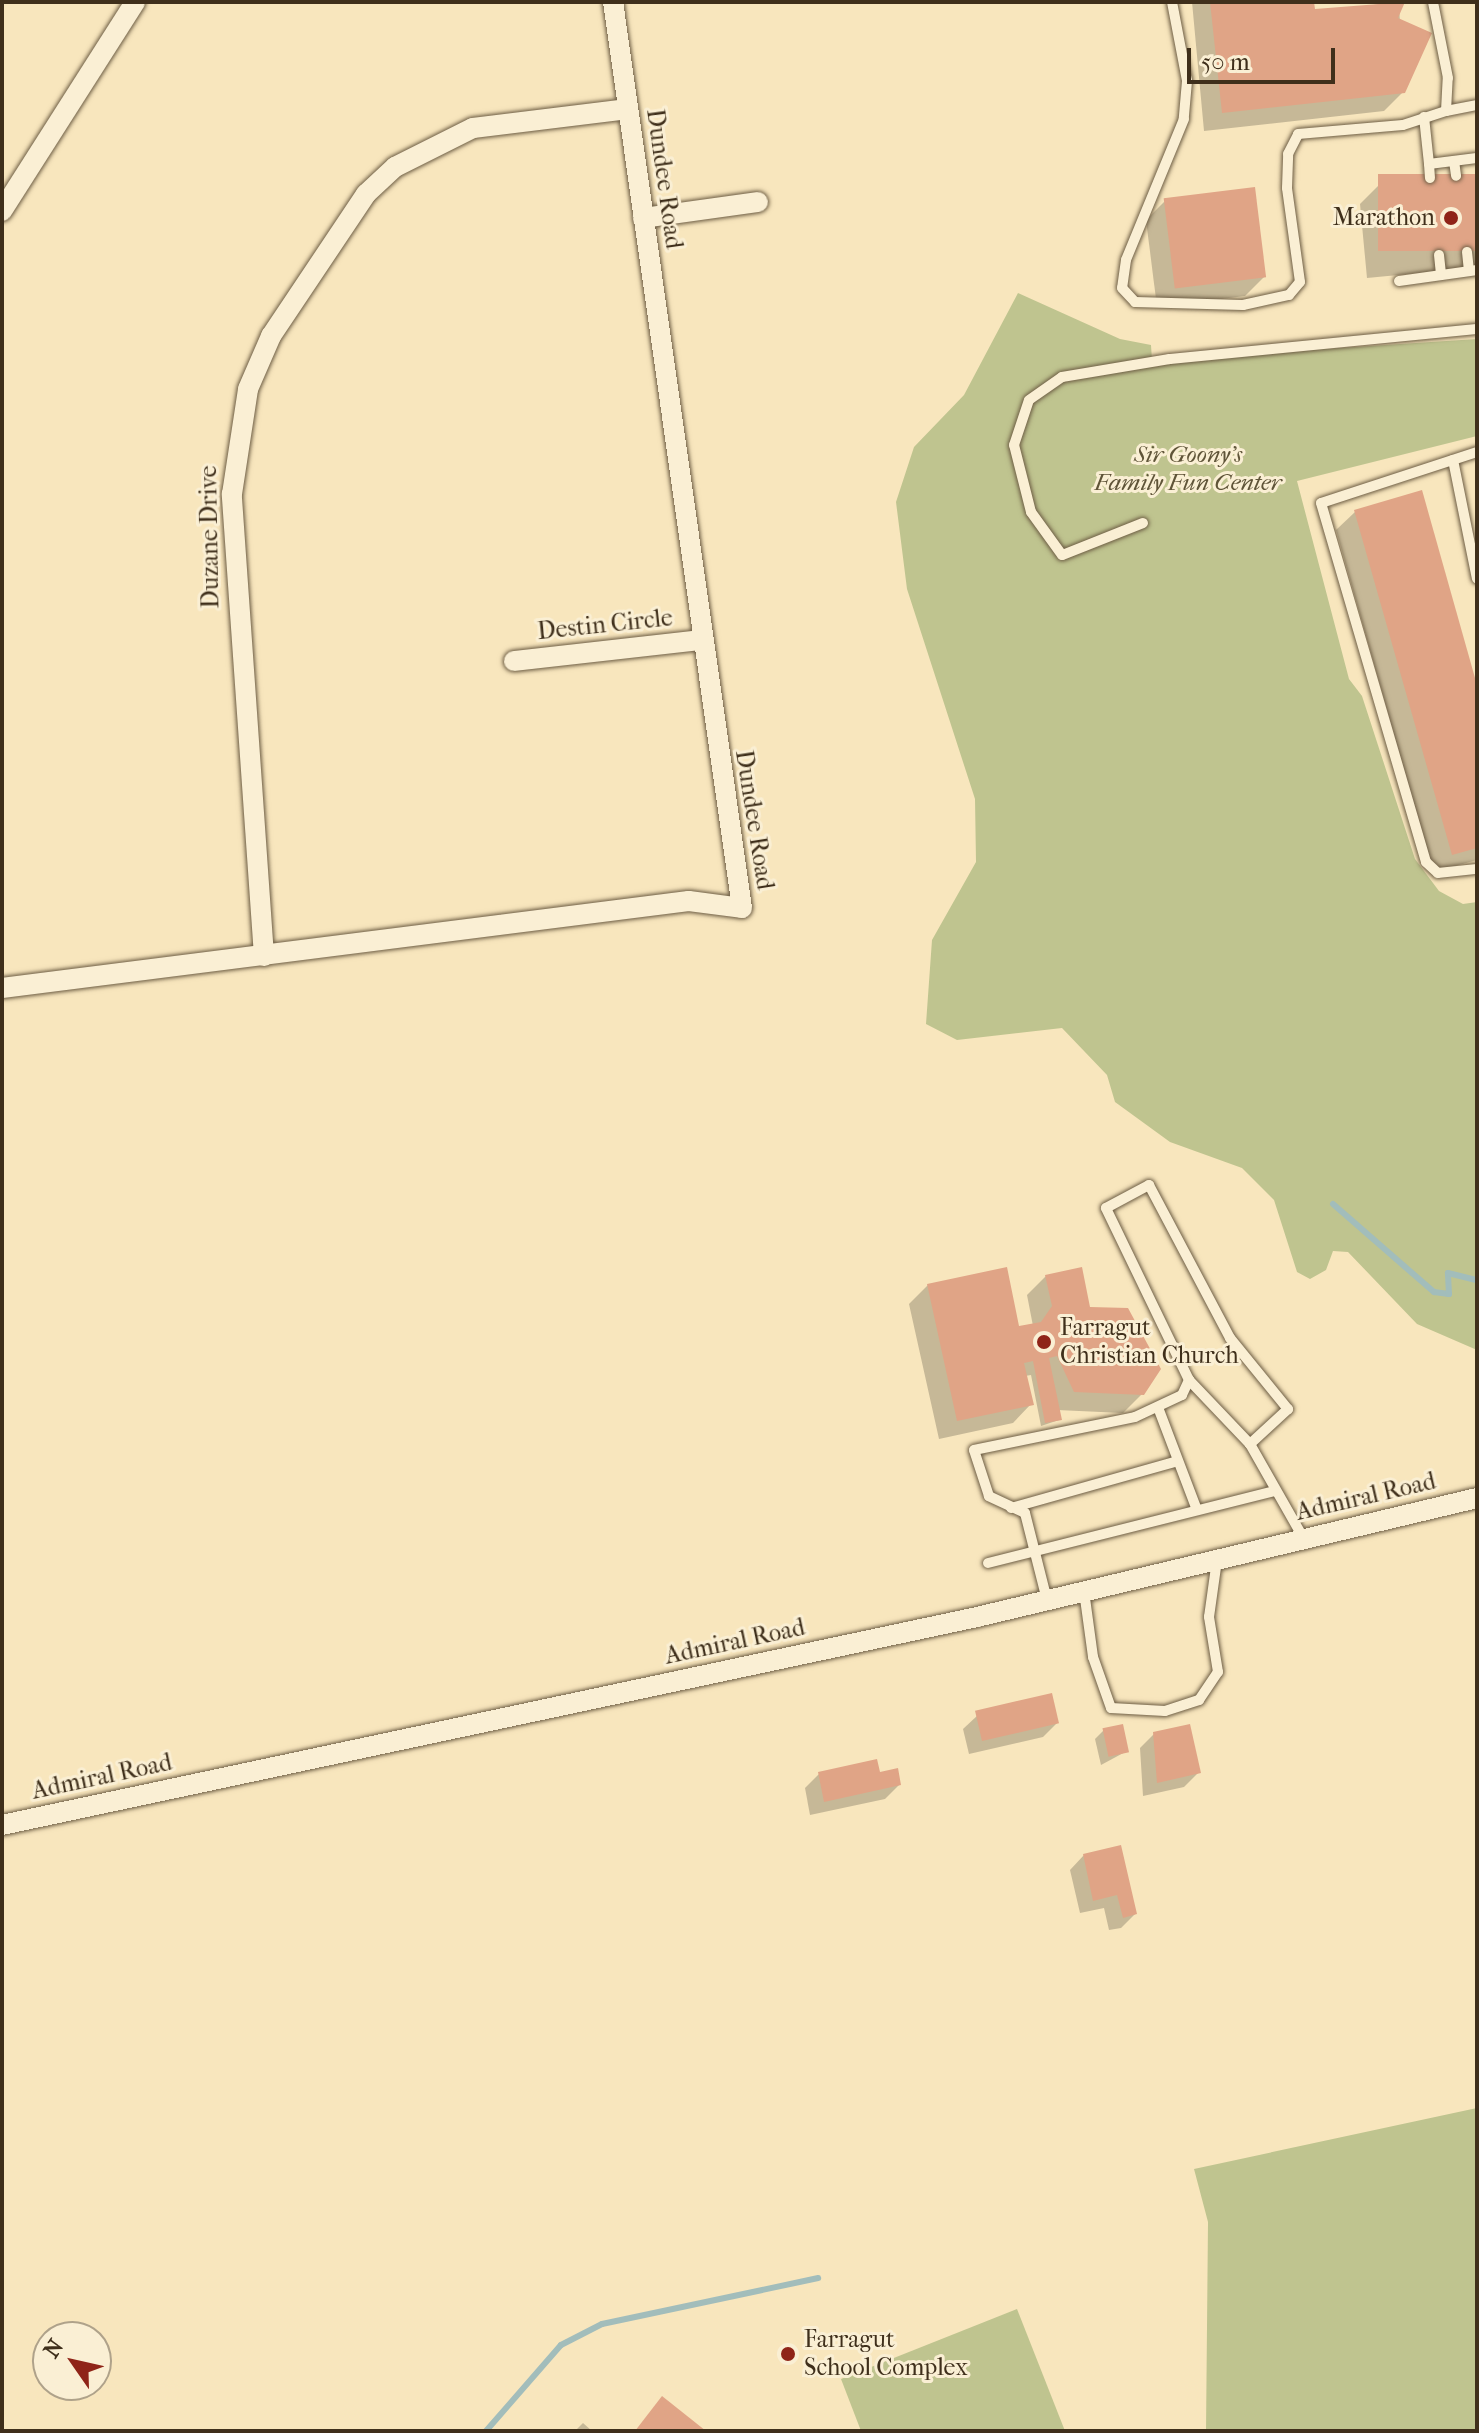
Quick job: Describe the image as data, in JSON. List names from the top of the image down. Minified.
{"streets":{"street":["Dundee Road","Duzane Drive","Destin Circle","Admiral Road"]},"crossings":[["Dundee Road","Duzane Drive"],["Dundee Road","Destin Circle"]],"parks":["Sir Goony's Family Fun Center"],"places":["Marathon","Farragut Christian Church","Farragut School Complex"],"scale_bar":"50 m","north":"top left"}
